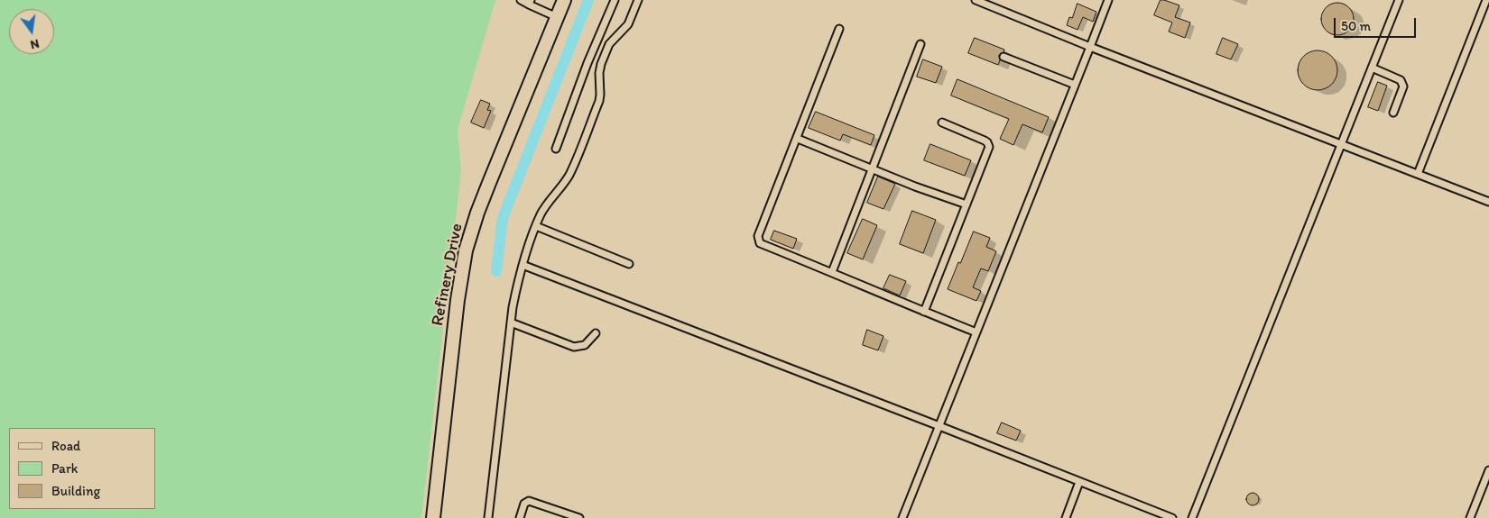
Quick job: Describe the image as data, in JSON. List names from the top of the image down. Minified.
{"streets":{"street":["Refinery Drive"]},"legend":["Road","Park","Building"],"scale_bar":"50 m","north":"bottom"}
